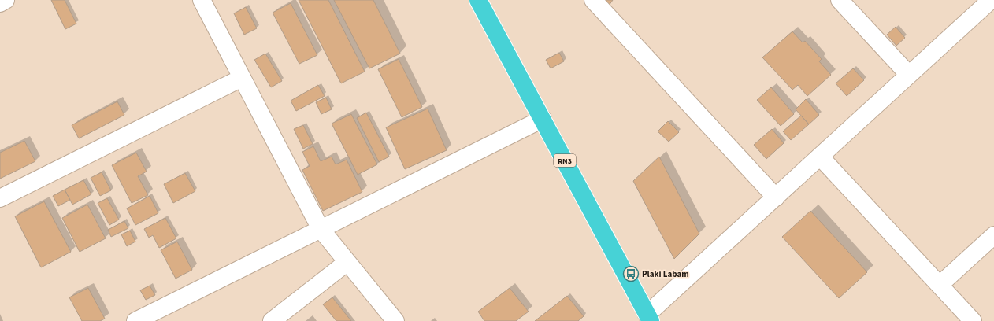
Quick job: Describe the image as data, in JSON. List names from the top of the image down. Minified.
{"streets":{"highway":["RN3"]},"places":{"bus stop":["Plaki Labam"]}}
